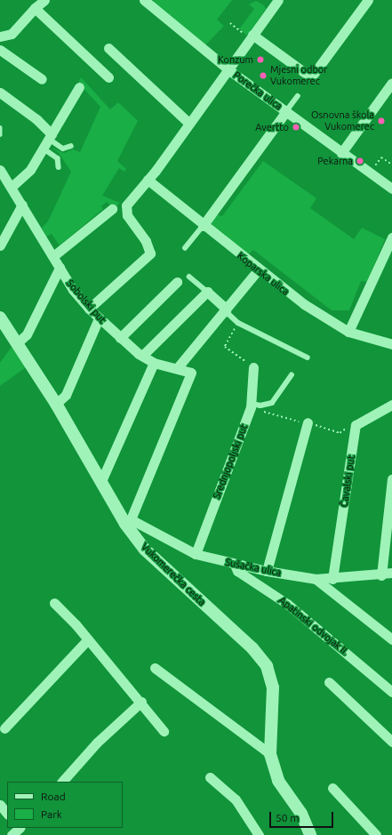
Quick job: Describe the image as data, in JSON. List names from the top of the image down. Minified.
{"streets":{"street":["Porečka ulica","Koparska ulica","Sobolski put","Srednjopoljski put","Čavalski put","Sušačka ulica","Vukomerečka cesta","Apatinski odvojak II."]},"crossings":[["Sobolski put","Sušačka ulica"],["Sobolski put","Vukomerečka cesta"],["Srednjopoljski put","Sušačka ulica"],["Čavalski put","Sušačka ulica"],["Sušačka ulica","Vukomerečka cesta"],["Sušačka ulica","Apatinski odvojak II."]],"places":["Konzum","Mjesni odbor Vukomerec","Osnovna škola Vukomerec","Avertto","Pekarna"],"legend":["Road","Park"],"scale_bar":"50 m"}
